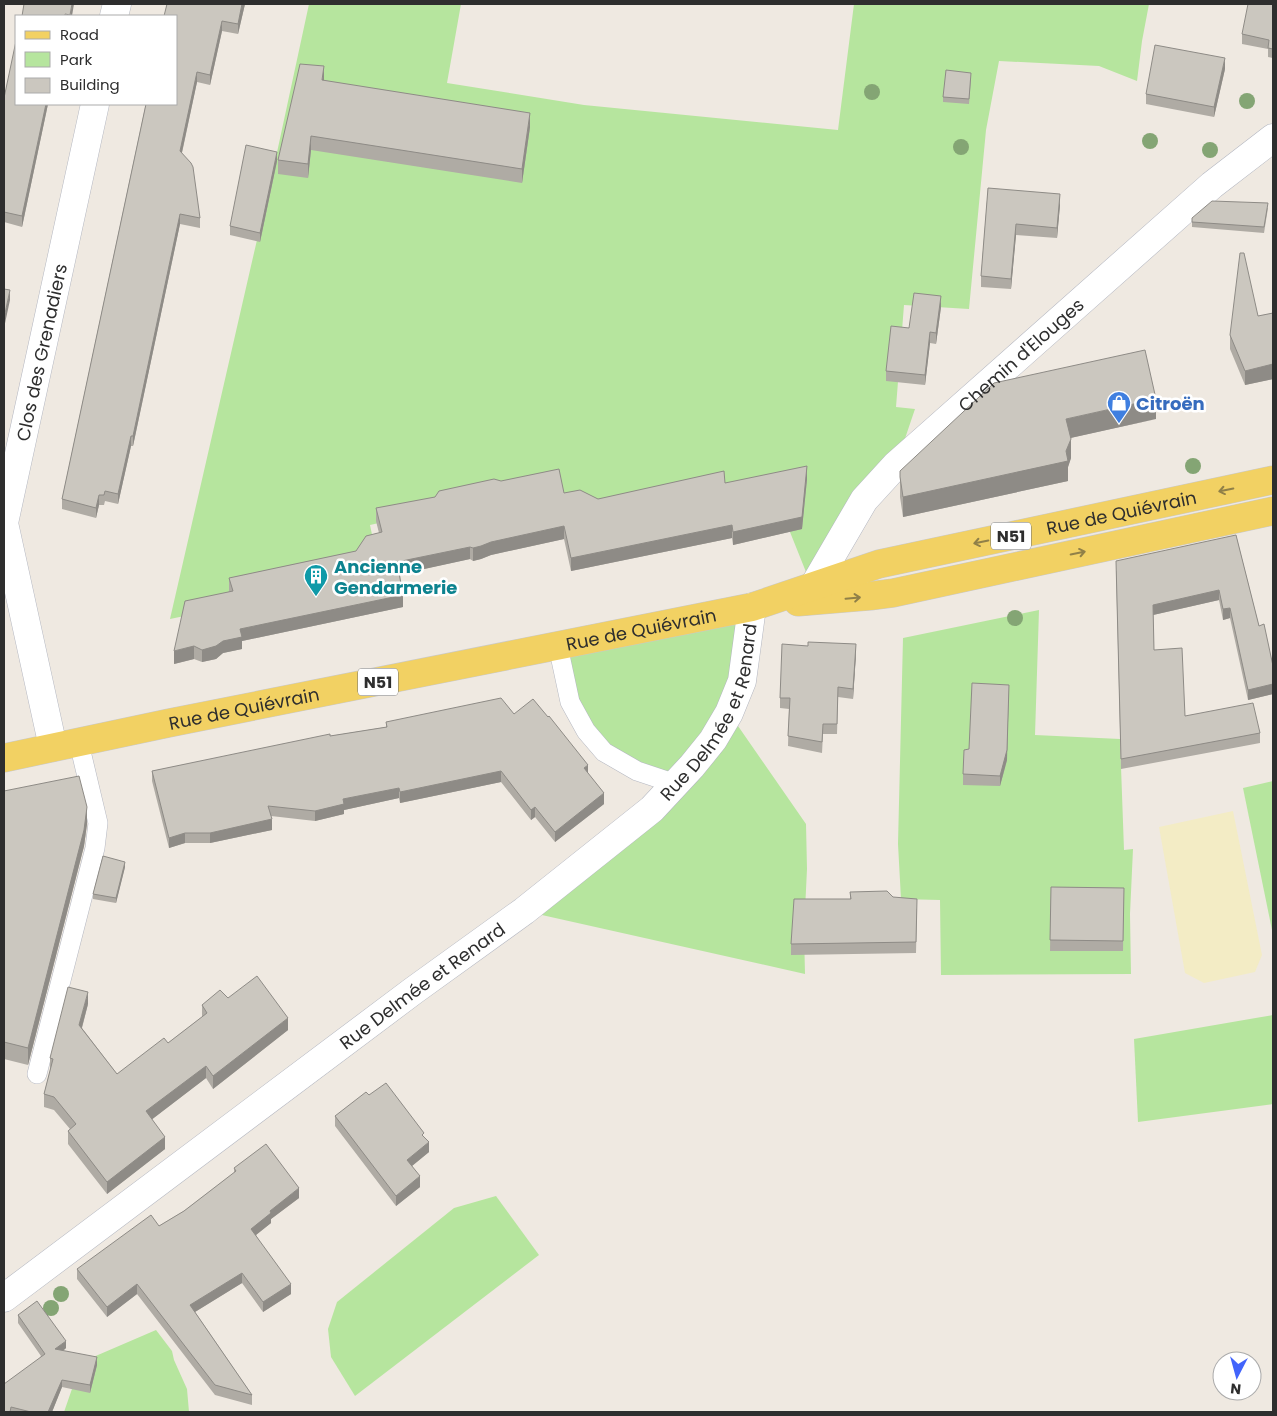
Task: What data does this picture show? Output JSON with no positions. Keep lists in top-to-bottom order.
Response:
{
  "streets": {
    "main road": ["Rue de Quiévrain", "N51"],
    "street": ["Clos des Grenadiers", "Chemin d'Elouges", "Rue Delmée et Renard"]
  },
  "crossings": [
    ["Clos des Grenadiers", "Rue de Quiévrain"],
    ["Chemin d'Elouges", "Rue de Quiévrain"],
    ["Chemin d'Elouges", "N51"],
    ["Rue de Quiévrain", "N51"],
    ["Rue de Quiévrain", "Rue Delmée et Renard"],
    ["N51", "Rue Delmée et Renard"]
  ],
  "places": {
    "shop": ["Citroën"],
    "building": ["Ancienne Gendarmerie"]
  },
  "legend": ["Road", "Park", "Building"],
  "north": "bottom"
}
